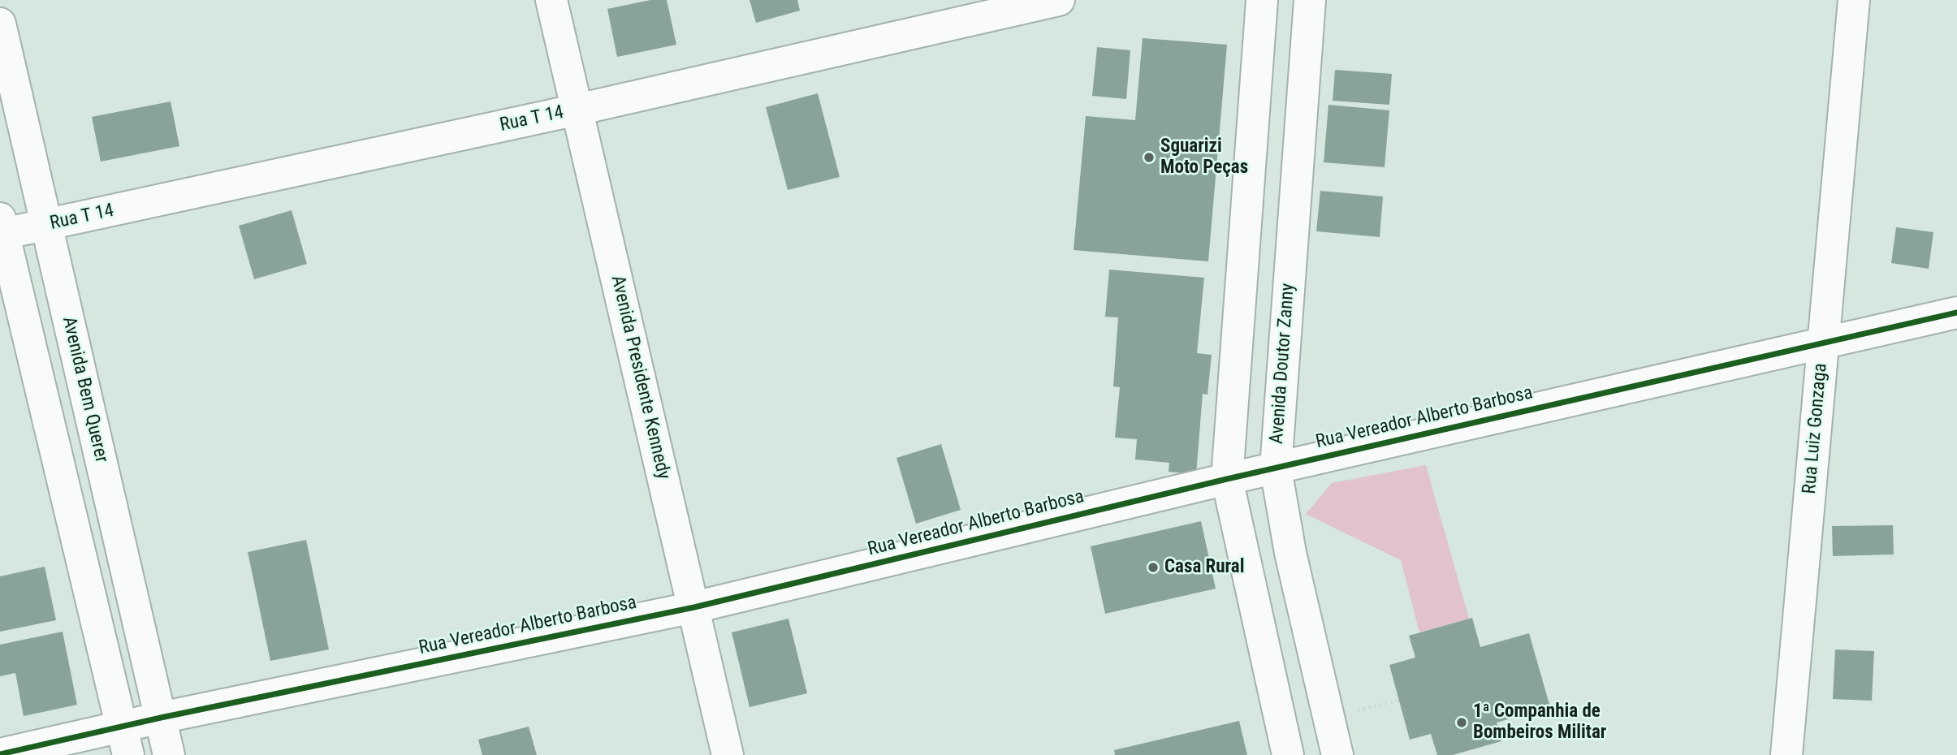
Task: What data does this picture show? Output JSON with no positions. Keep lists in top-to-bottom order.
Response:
{
  "streets": {
    "street": [
      "Rua T 14",
      "Avenida Doutor Zanny",
      "Avenida Presidente Kennedy",
      "Avenida Bem Querer",
      "Rua Vereador Alberto Barbosa",
      "Rua Luiz Gonzaga"
    ]
  },
  "crossings": [
    ["Rua T 14", "Avenida Presidente Kennedy"],
    ["Rua T 14", "Avenida Bem Querer"],
    ["Avenida Doutor Zanny", "Rua Vereador Alberto Barbosa"],
    ["Avenida Presidente Kennedy", "Rua Vereador Alberto Barbosa"],
    ["Avenida Bem Querer", "Rua Vereador Alberto Barbosa"],
    ["Rua Vereador Alberto Barbosa", "Rua Luiz Gonzaga"]
  ],
  "places": ["Sguarizi Moto Peças", "Casa Rural", "1ª Companhia de Bombeiros Militar"]
}
